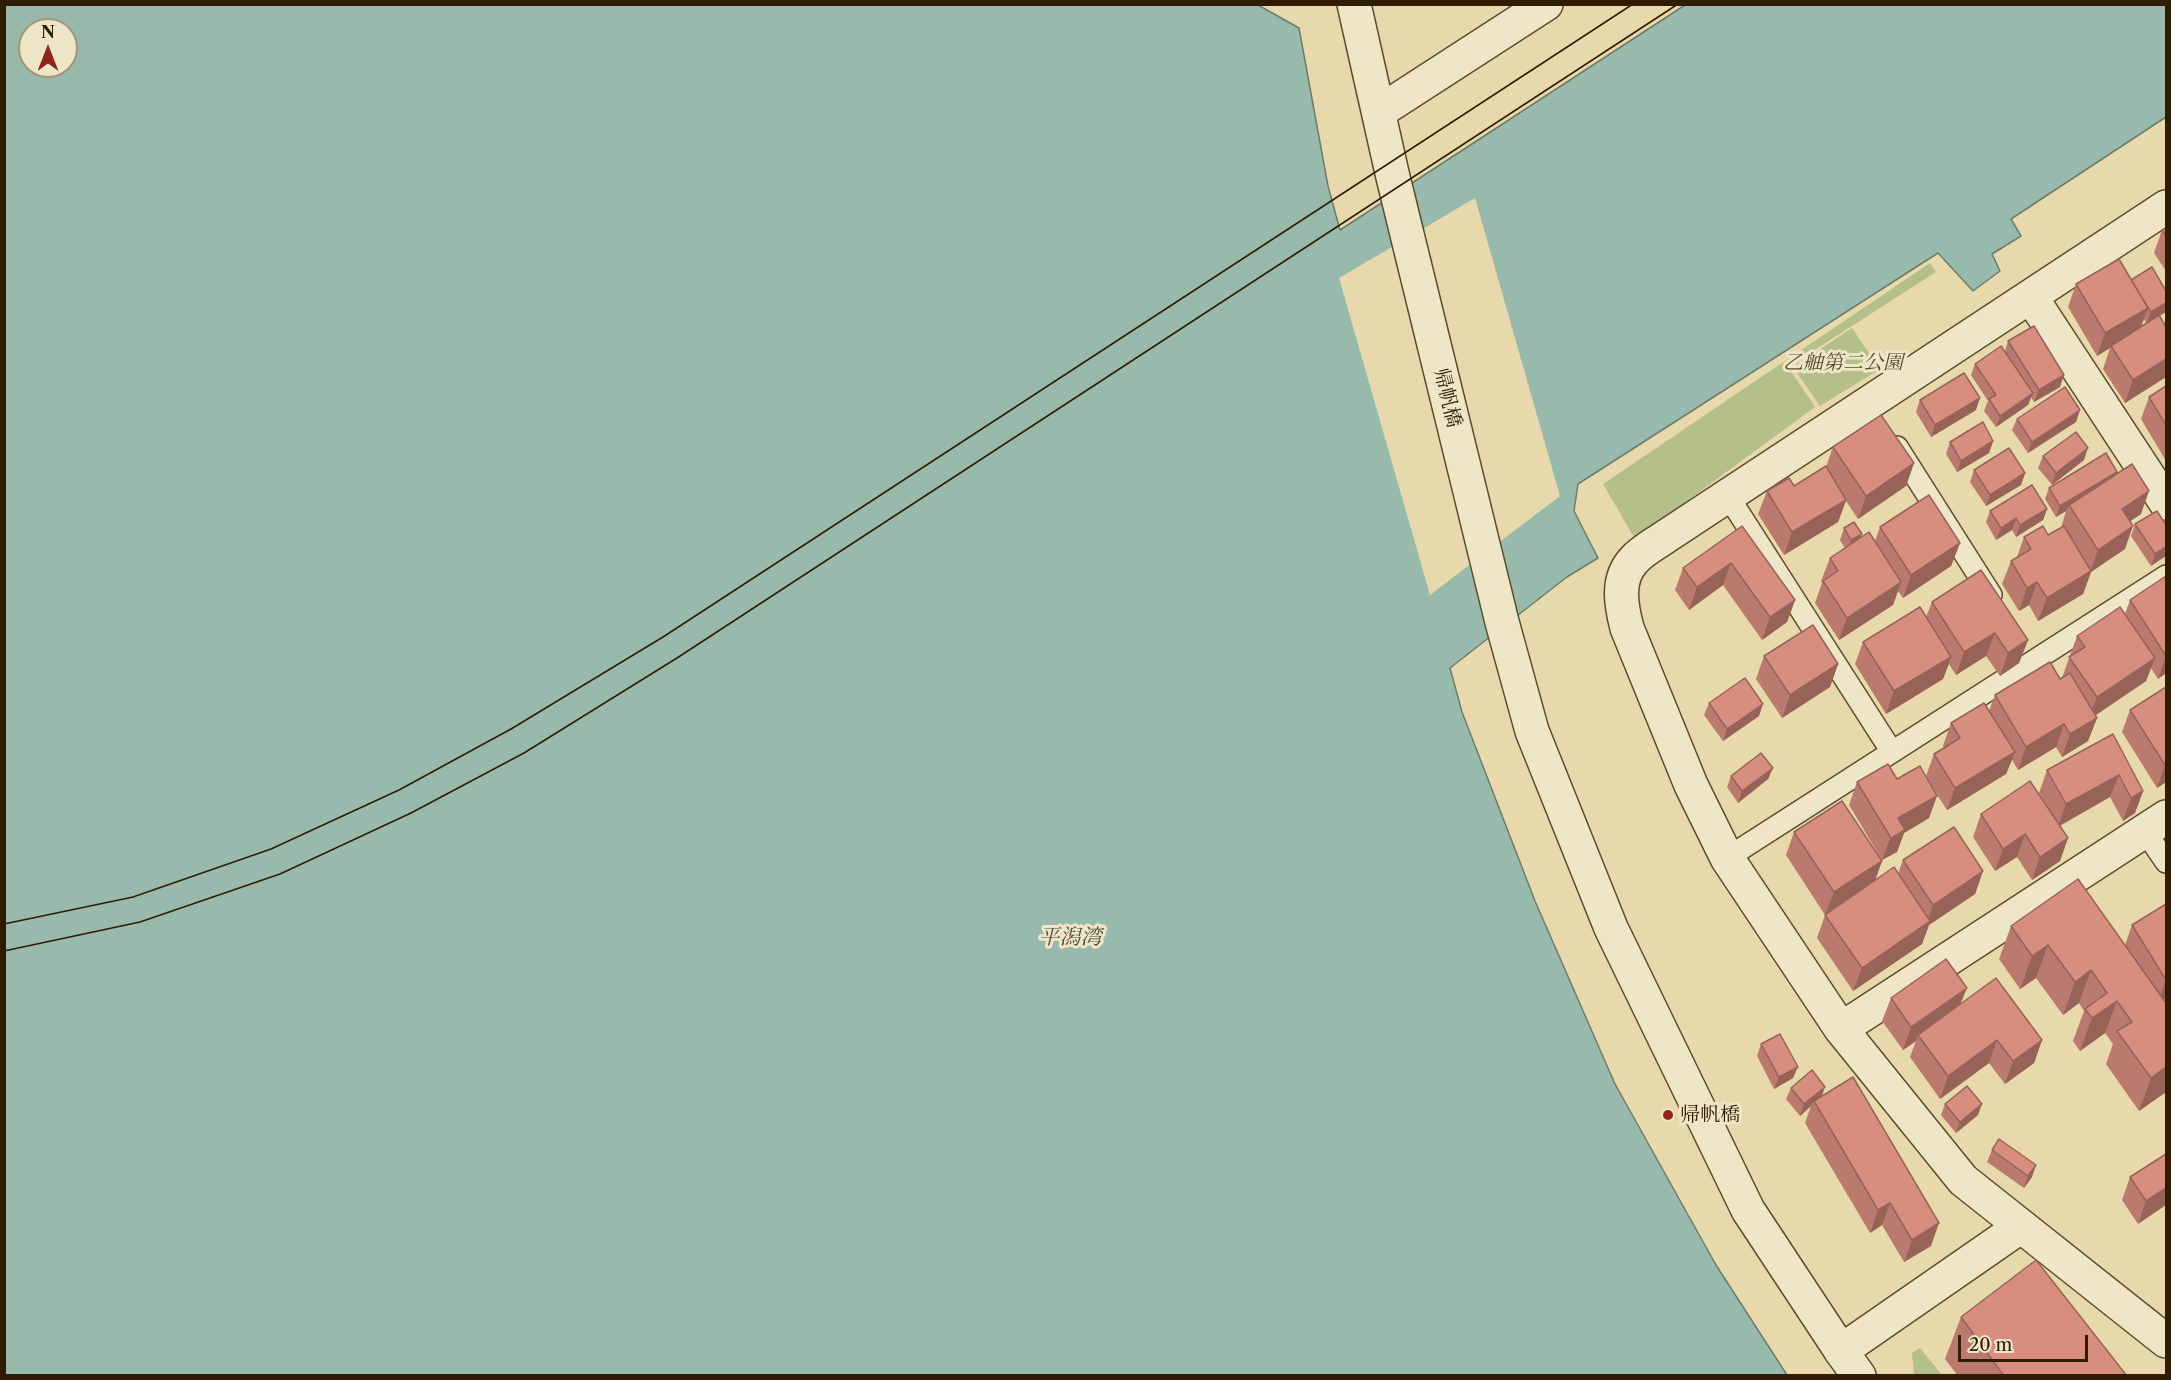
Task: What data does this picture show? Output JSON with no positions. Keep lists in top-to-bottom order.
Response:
{
  "streets": {
    "street": ["帰帆橋"]
  },
  "water": ["平潟湾"],
  "parks": ["乙舳第二公園"],
  "places": ["帰帆橋"],
  "scale_bar": "20 m",
  "north": "top"
}
